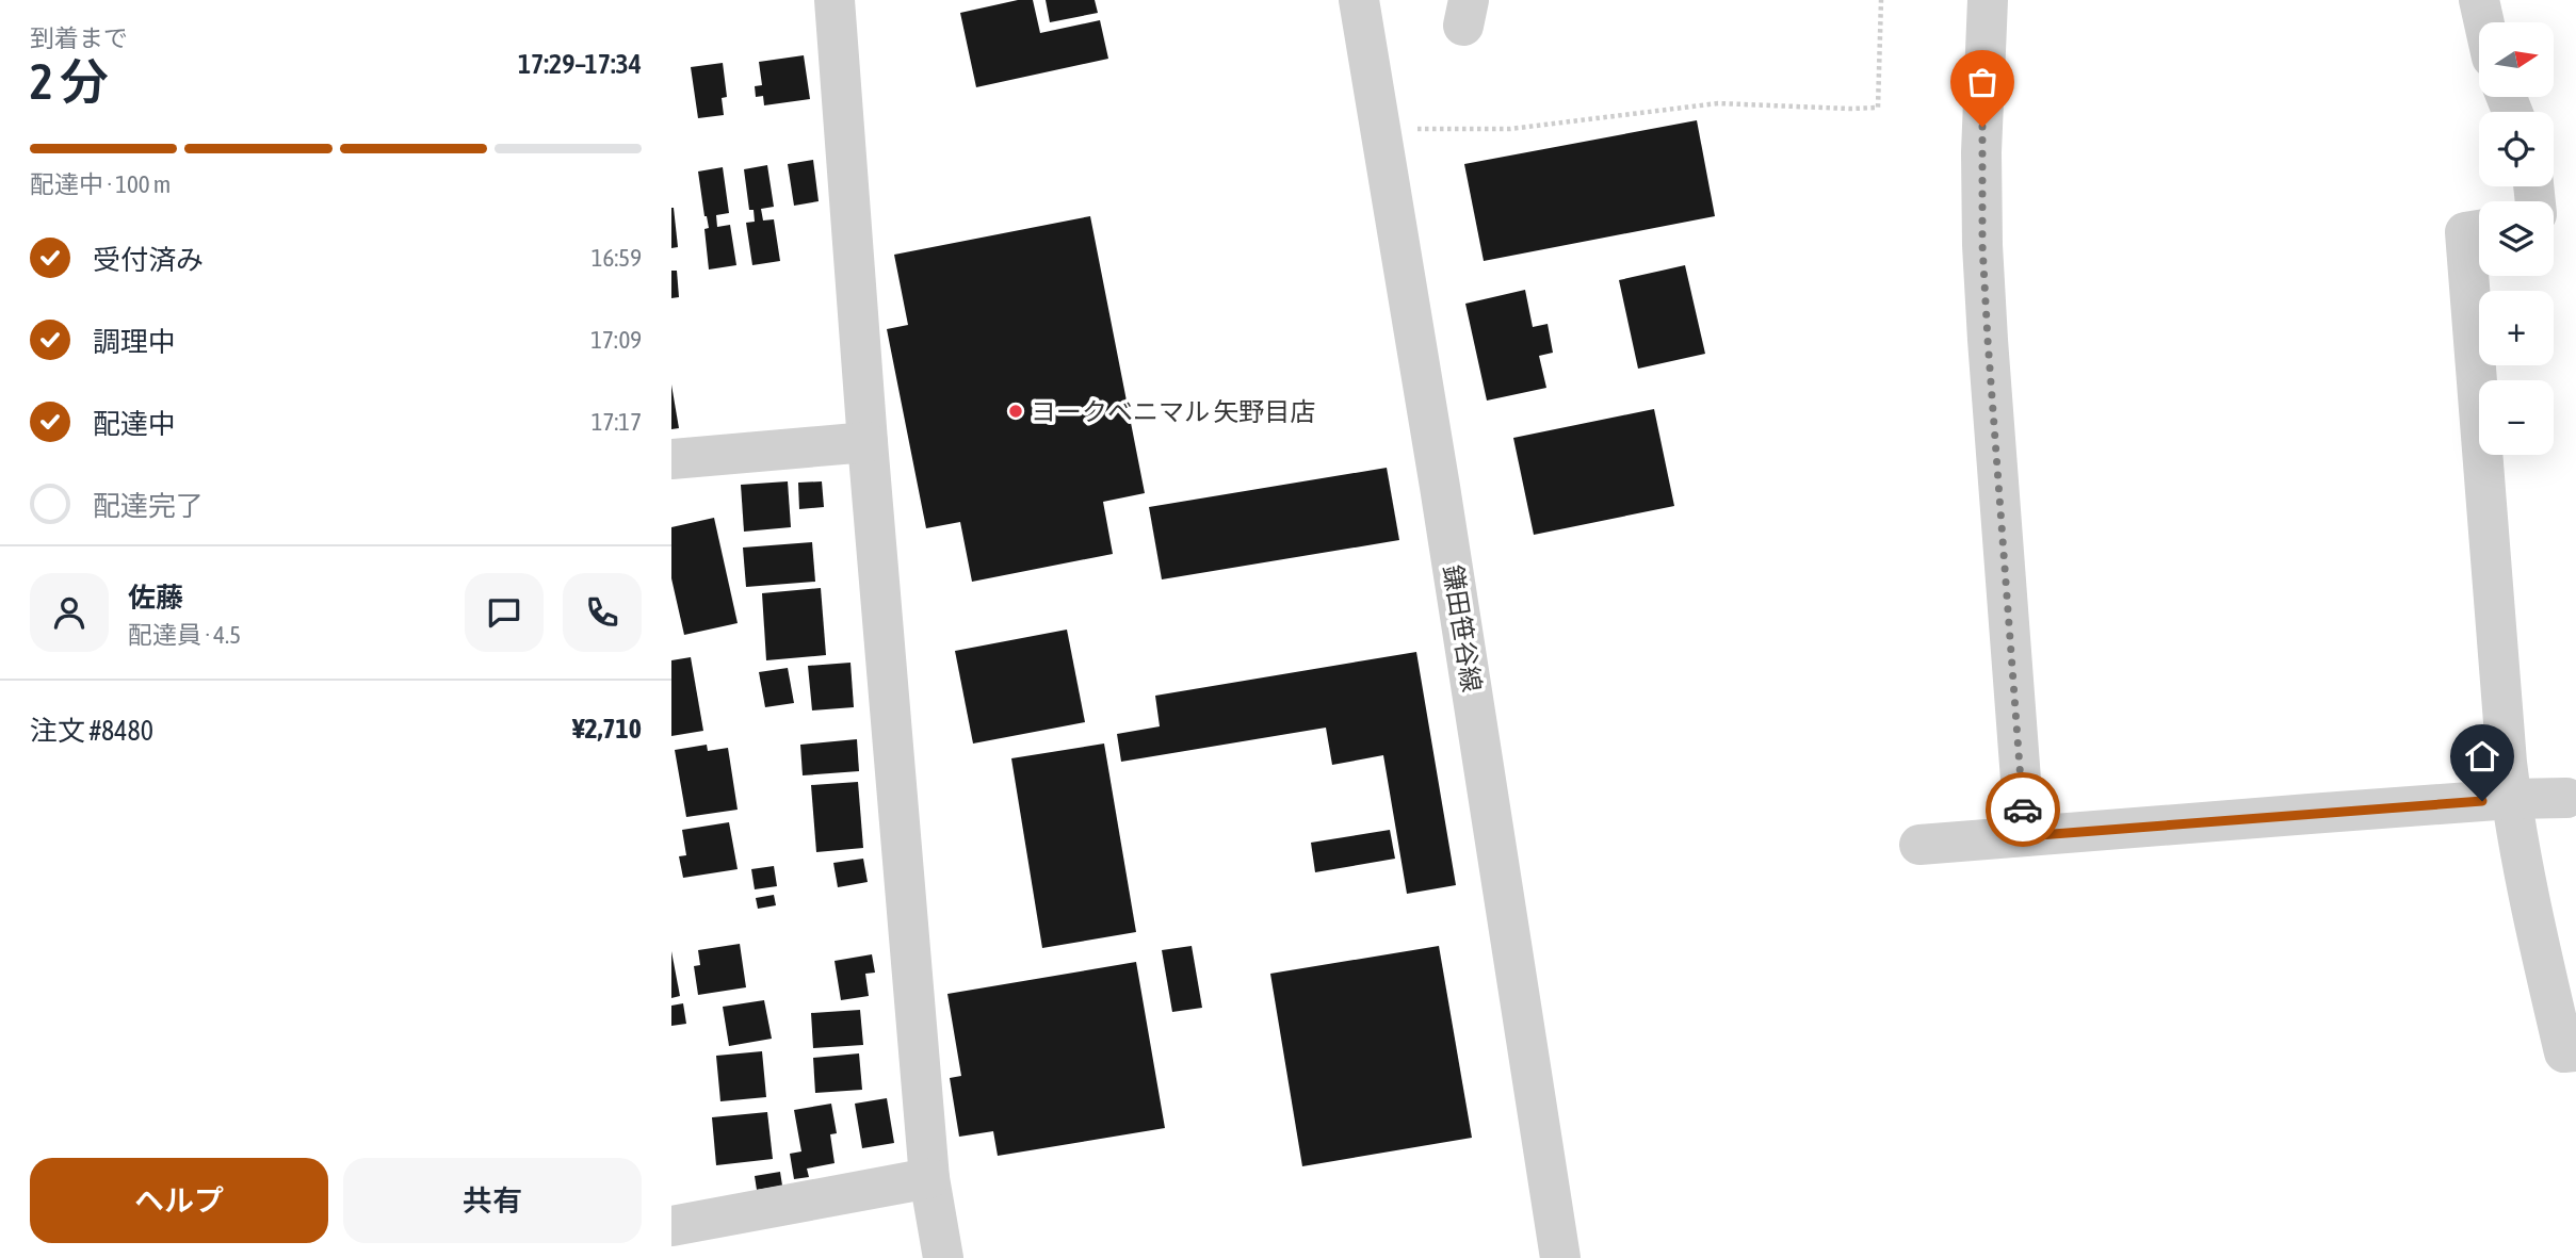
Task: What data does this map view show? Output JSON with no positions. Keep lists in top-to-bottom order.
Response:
{
  "streets": {
    "street": ["鎌田笹谷線"]
  },
  "places": ["ヨークベニマル 矢野目店"],
  "north": "right",
  "page": {
    "heading": ["2 分", "到着まで", "17:29–17:34"],
    "panel": [
      "佐藤",
      "配達員 · 4.5",
      "注文 #8480",
      "¥2,710"
    ],
    "map_buttons": ["+", "−"],
    "bar": "配達中 · 100 m",
    "list": [
      ["受付済み", "16:59"],
      ["調理中", "17:09"],
      ["配達中", "17:17"],
      "配達完了"
    ],
    "buttons": ["ヘルプ", "共有"]
  }
}
